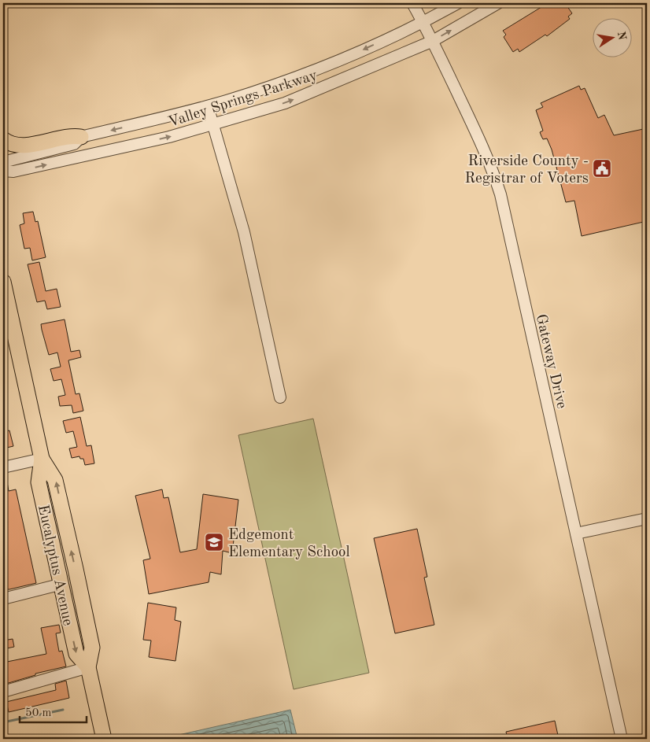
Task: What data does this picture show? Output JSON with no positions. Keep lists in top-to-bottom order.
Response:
{
  "streets": {
    "main road": ["Eucalyptus Avenue"],
    "street": ["Valley Springs Parkway", "Gateway Drive"]
  },
  "crossings": [
    ["Valley Springs Parkway", "Gateway Drive"]
  ],
  "places": {
    "public building": ["Riverside County - Registrar of Voters"],
    "school or university": ["Edgemont Elementary School"]
  },
  "scale_bar": "50 m",
  "north": "right"
}
